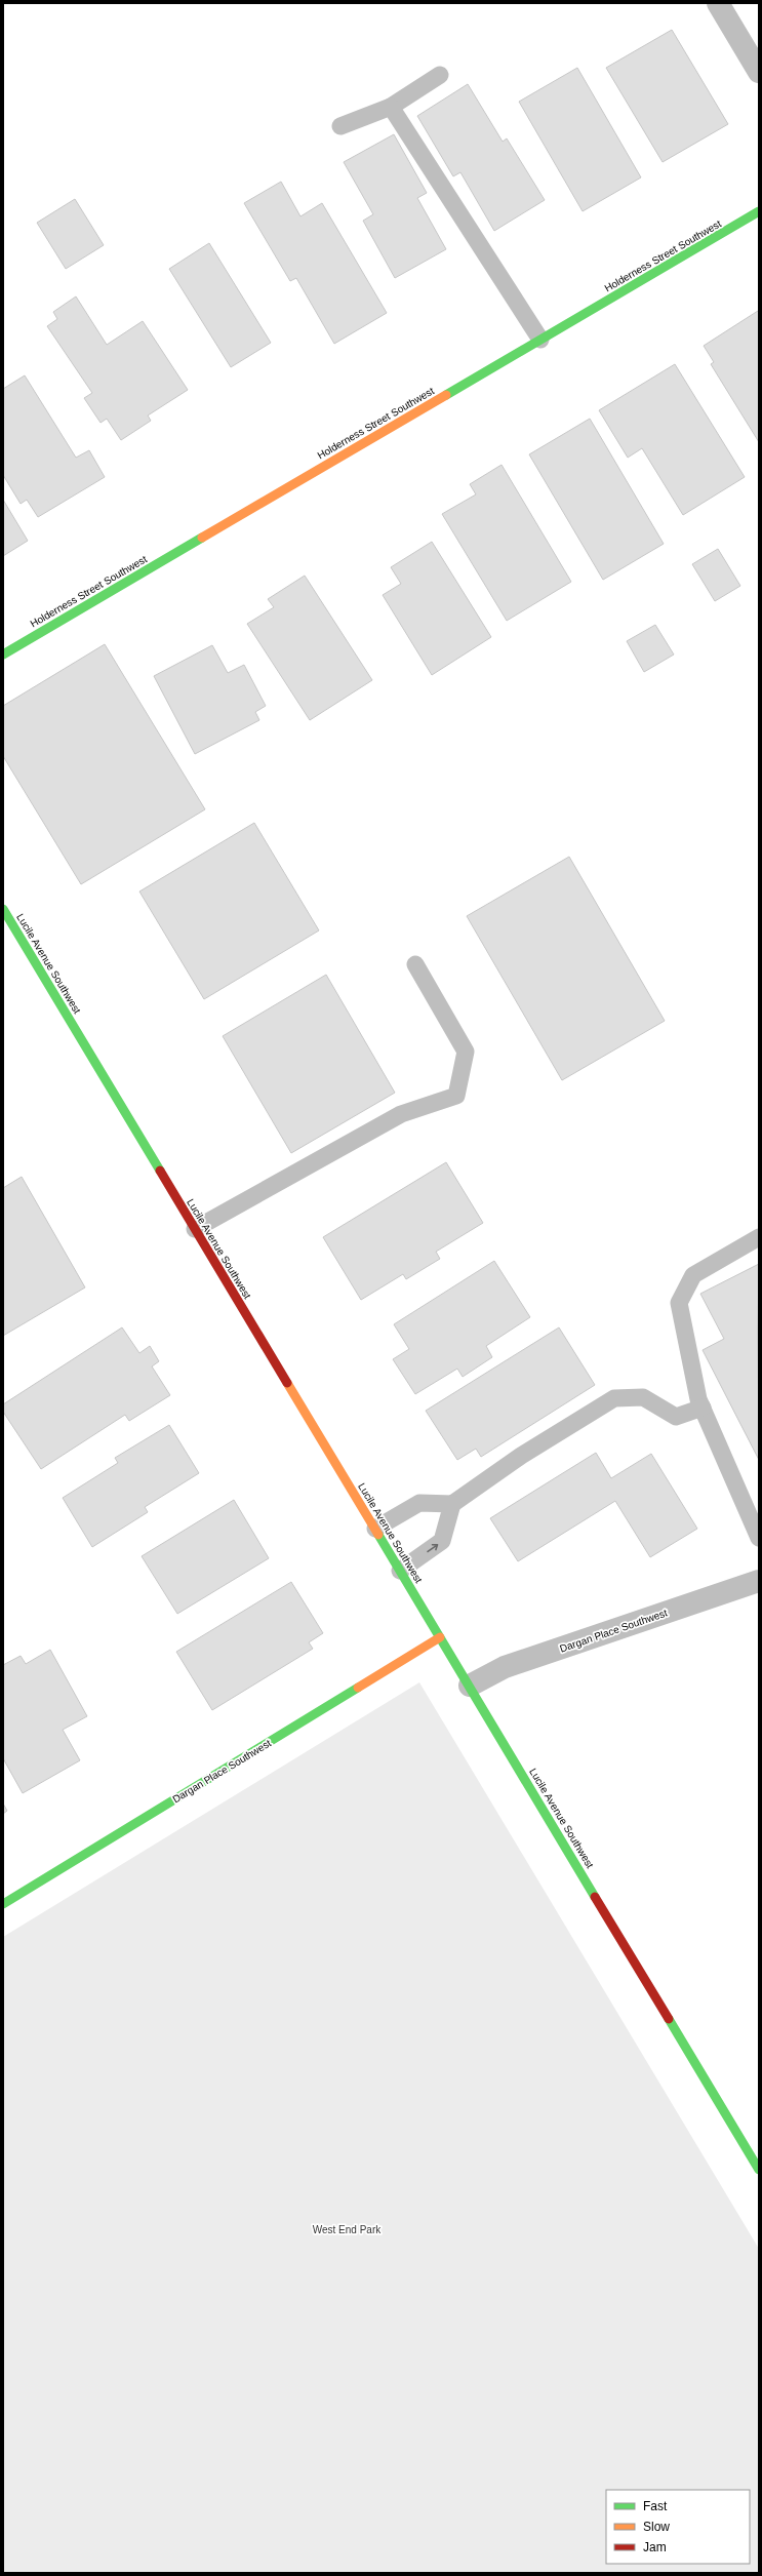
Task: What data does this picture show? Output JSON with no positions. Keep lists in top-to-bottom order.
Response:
{
  "streets": {
    "street": ["Holderness Street Southwest", "Lucile Avenue Southwest", "Dargan Place Southwest"]
  },
  "crossings": [
    ["Lucile Avenue Southwest", "Dargan Place Southwest"]
  ],
  "parks": ["West End Park"],
  "legend": ["Fast", "Slow", "Jam"]
}
